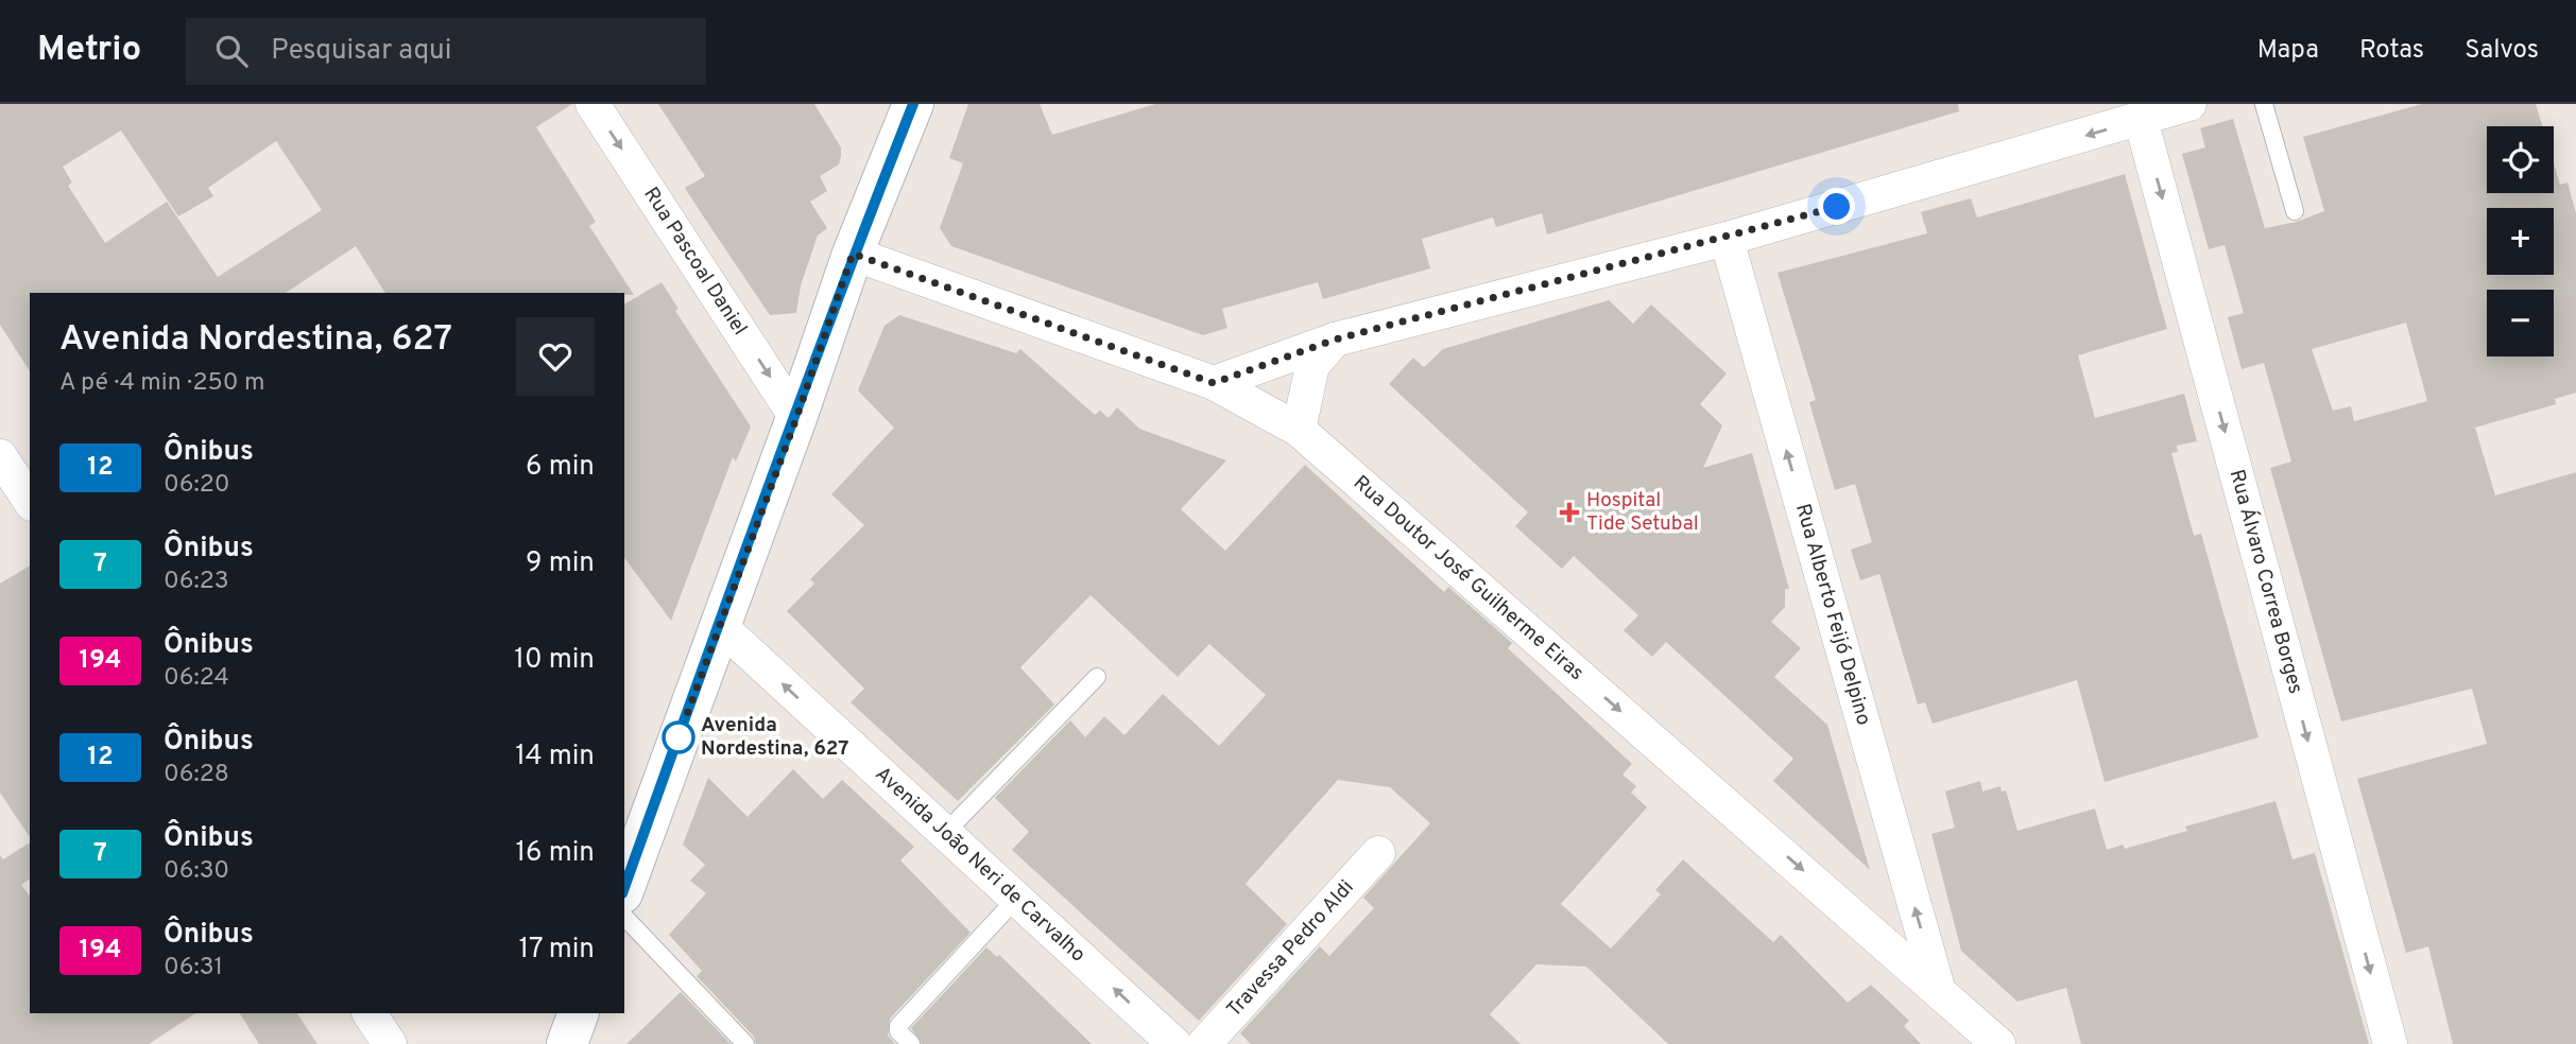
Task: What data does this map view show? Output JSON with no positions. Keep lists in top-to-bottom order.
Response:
{
  "streets": {
    "street": [
      "Rua Pascoal Daniel",
      "Rua Doutor José Guilherme Eiras",
      "Rua Álvaro Correa Borges",
      "Rua Alberto Feijó Delpino",
      "Avenida João Neri de Carvalho",
      "Travessa Pedro Aldi"
    ]
  },
  "crossings": [
    ["Rua Doutor José Guilherme Eiras", "Rua Alberto Feijó Delpino"]
  ],
  "one_way": [
    "Rua Pascoal Daniel",
    "Rua Doutor José Guilherme Eiras",
    "Rua Álvaro Correa Borges",
    "Rua Alberto Feijó Delpino",
    "Avenida João Neri de Carvalho"
  ],
  "places": {
    "health": ["Hospital Tide Setubal"],
    "other": ["Avenida Nordestina, 627"]
  },
  "lines": ["bus line 12"],
  "page": {
    "header": "Metrio",
    "search": "Pesquisar aqui",
    "nav": ["Mapa", "Rotas", "Salvos"],
    "map_buttons": ["+", "−"],
    "heading": ["Avenida Nordestina, 627", "A pé · 4 min · 250 m"],
    "list": [
      {
        "mark": "12",
        "name": "Ônibus",
        "note": "06:20",
        "value": "6 min"
      },
      {
        "mark": "7",
        "name": "Ônibus",
        "note": "06:23",
        "value": "9 min"
      },
      {
        "mark": "194",
        "name": "Ônibus",
        "note": "06:24",
        "value": "10 min"
      },
      {
        "mark": "12",
        "name": "Ônibus",
        "note": "06:28",
        "value": "14 min"
      },
      {
        "mark": "7",
        "name": "Ônibus",
        "note": "06:30",
        "value": "16 min"
      },
      {
        "mark": "194",
        "name": "Ônibus",
        "note": "06:31",
        "value": "17 min"
      }
    ]
  }
}
